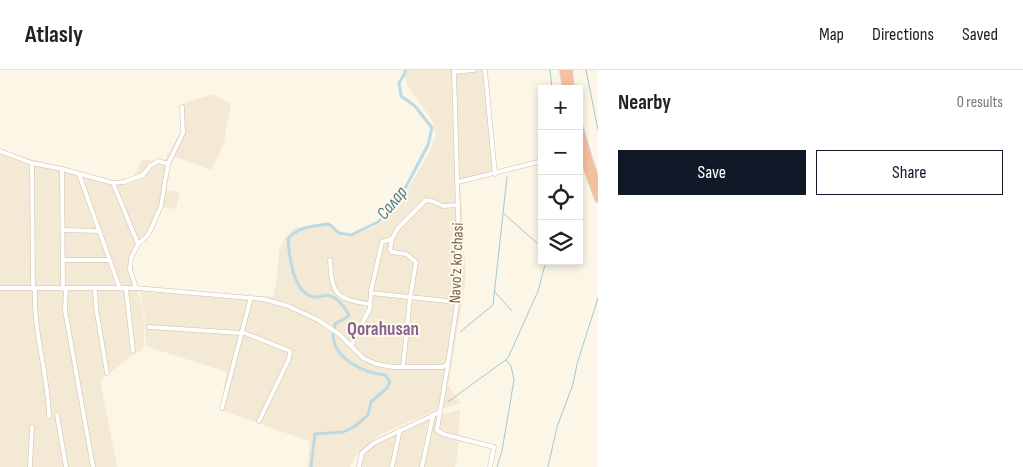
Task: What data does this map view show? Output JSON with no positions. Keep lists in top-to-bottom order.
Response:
{
  "streets": {
    "street": ["Navo'z ko'chasi"]
  },
  "districts": ["Qorahusan"],
  "water": ["Салар"],
  "page": {
    "header": "Atlasly",
    "nav": ["Map", "Directions", "Saved"],
    "heading": ["Nearby", "0 results"],
    "map_buttons": ["+", "−"],
    "buttons": ["Save", "Share"]
  }
}
